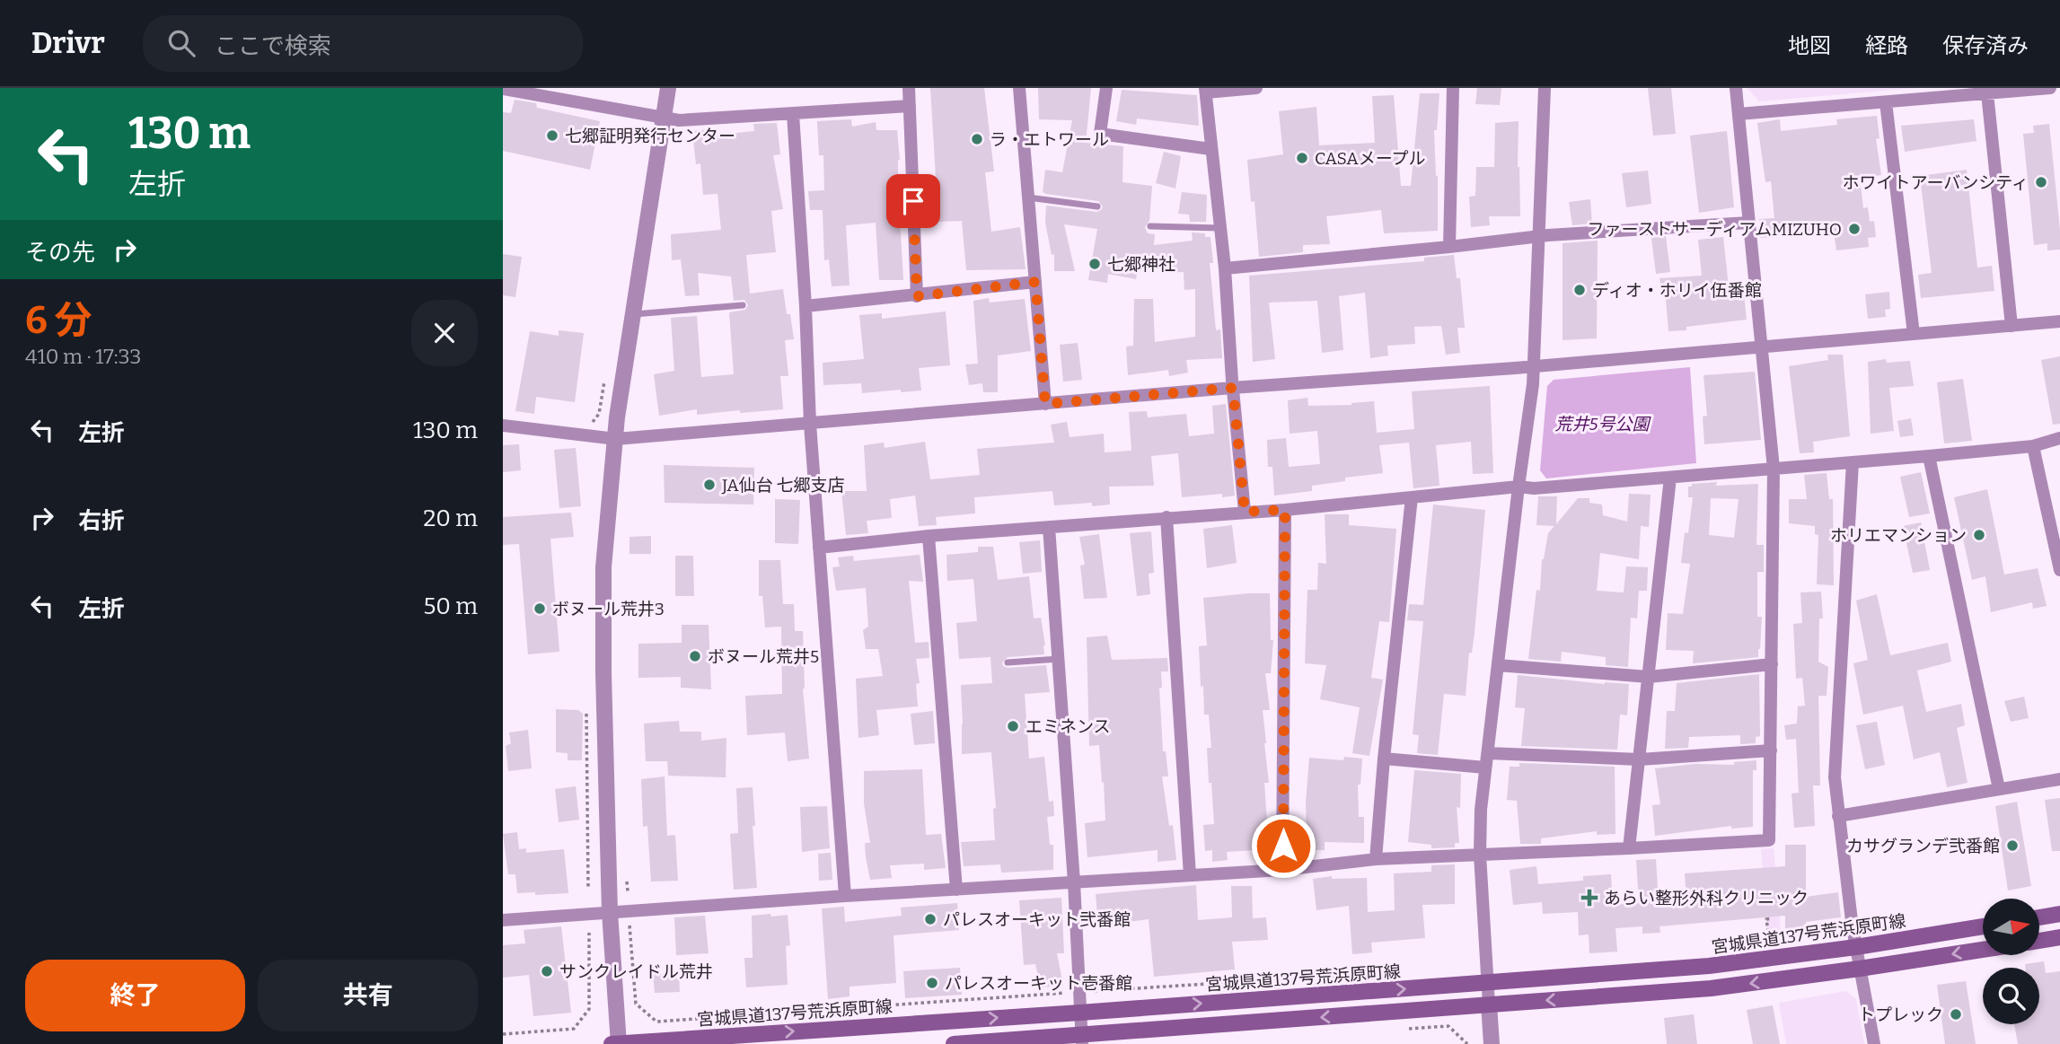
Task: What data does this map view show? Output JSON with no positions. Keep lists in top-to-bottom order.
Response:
{
  "streets": {
    "main road": ["宮城県道137号荒浜原町線"]
  },
  "parks": ["荒井5号公園"],
  "places": {
    "other": [
      "七郷証明発行センター",
      "ラ・エトワール",
      "CASAメープル",
      "ホワイトアーバンシティ",
      "ファーストサーディアムMIZUHO",
      "七郷神社",
      "ディオ・ホリイ伍番館",
      "JA仙台 七郷支店",
      "ホリエマンション",
      "ボヌール荒井3",
      "ボヌール荒井5",
      "エミネンス",
      "カサグランデ弐番館",
      "パレスオーキット弐番館",
      "サンクレイドル荒井",
      "パレスオーキット壱番館",
      "トプレック"
    ],
    "health": ["あらい整形外科クリニック"]
  },
  "north": "right",
  "page": {
    "header": "Drivr",
    "search": "ここで検索",
    "nav": ["地図", "経路", "保存済み"],
    "turn": ["130 m", "左折"],
    "then": "その先",
    "heading": ["6 分", "410 m · 17:33"],
    "list": [
      {
        "name": "左折",
        "value": "130 m"
      },
      {
        "name": "右折",
        "value": "20 m"
      },
      {
        "name": "左折",
        "value": "50 m"
      }
    ],
    "buttons": ["終了", "共有"]
  }
}
